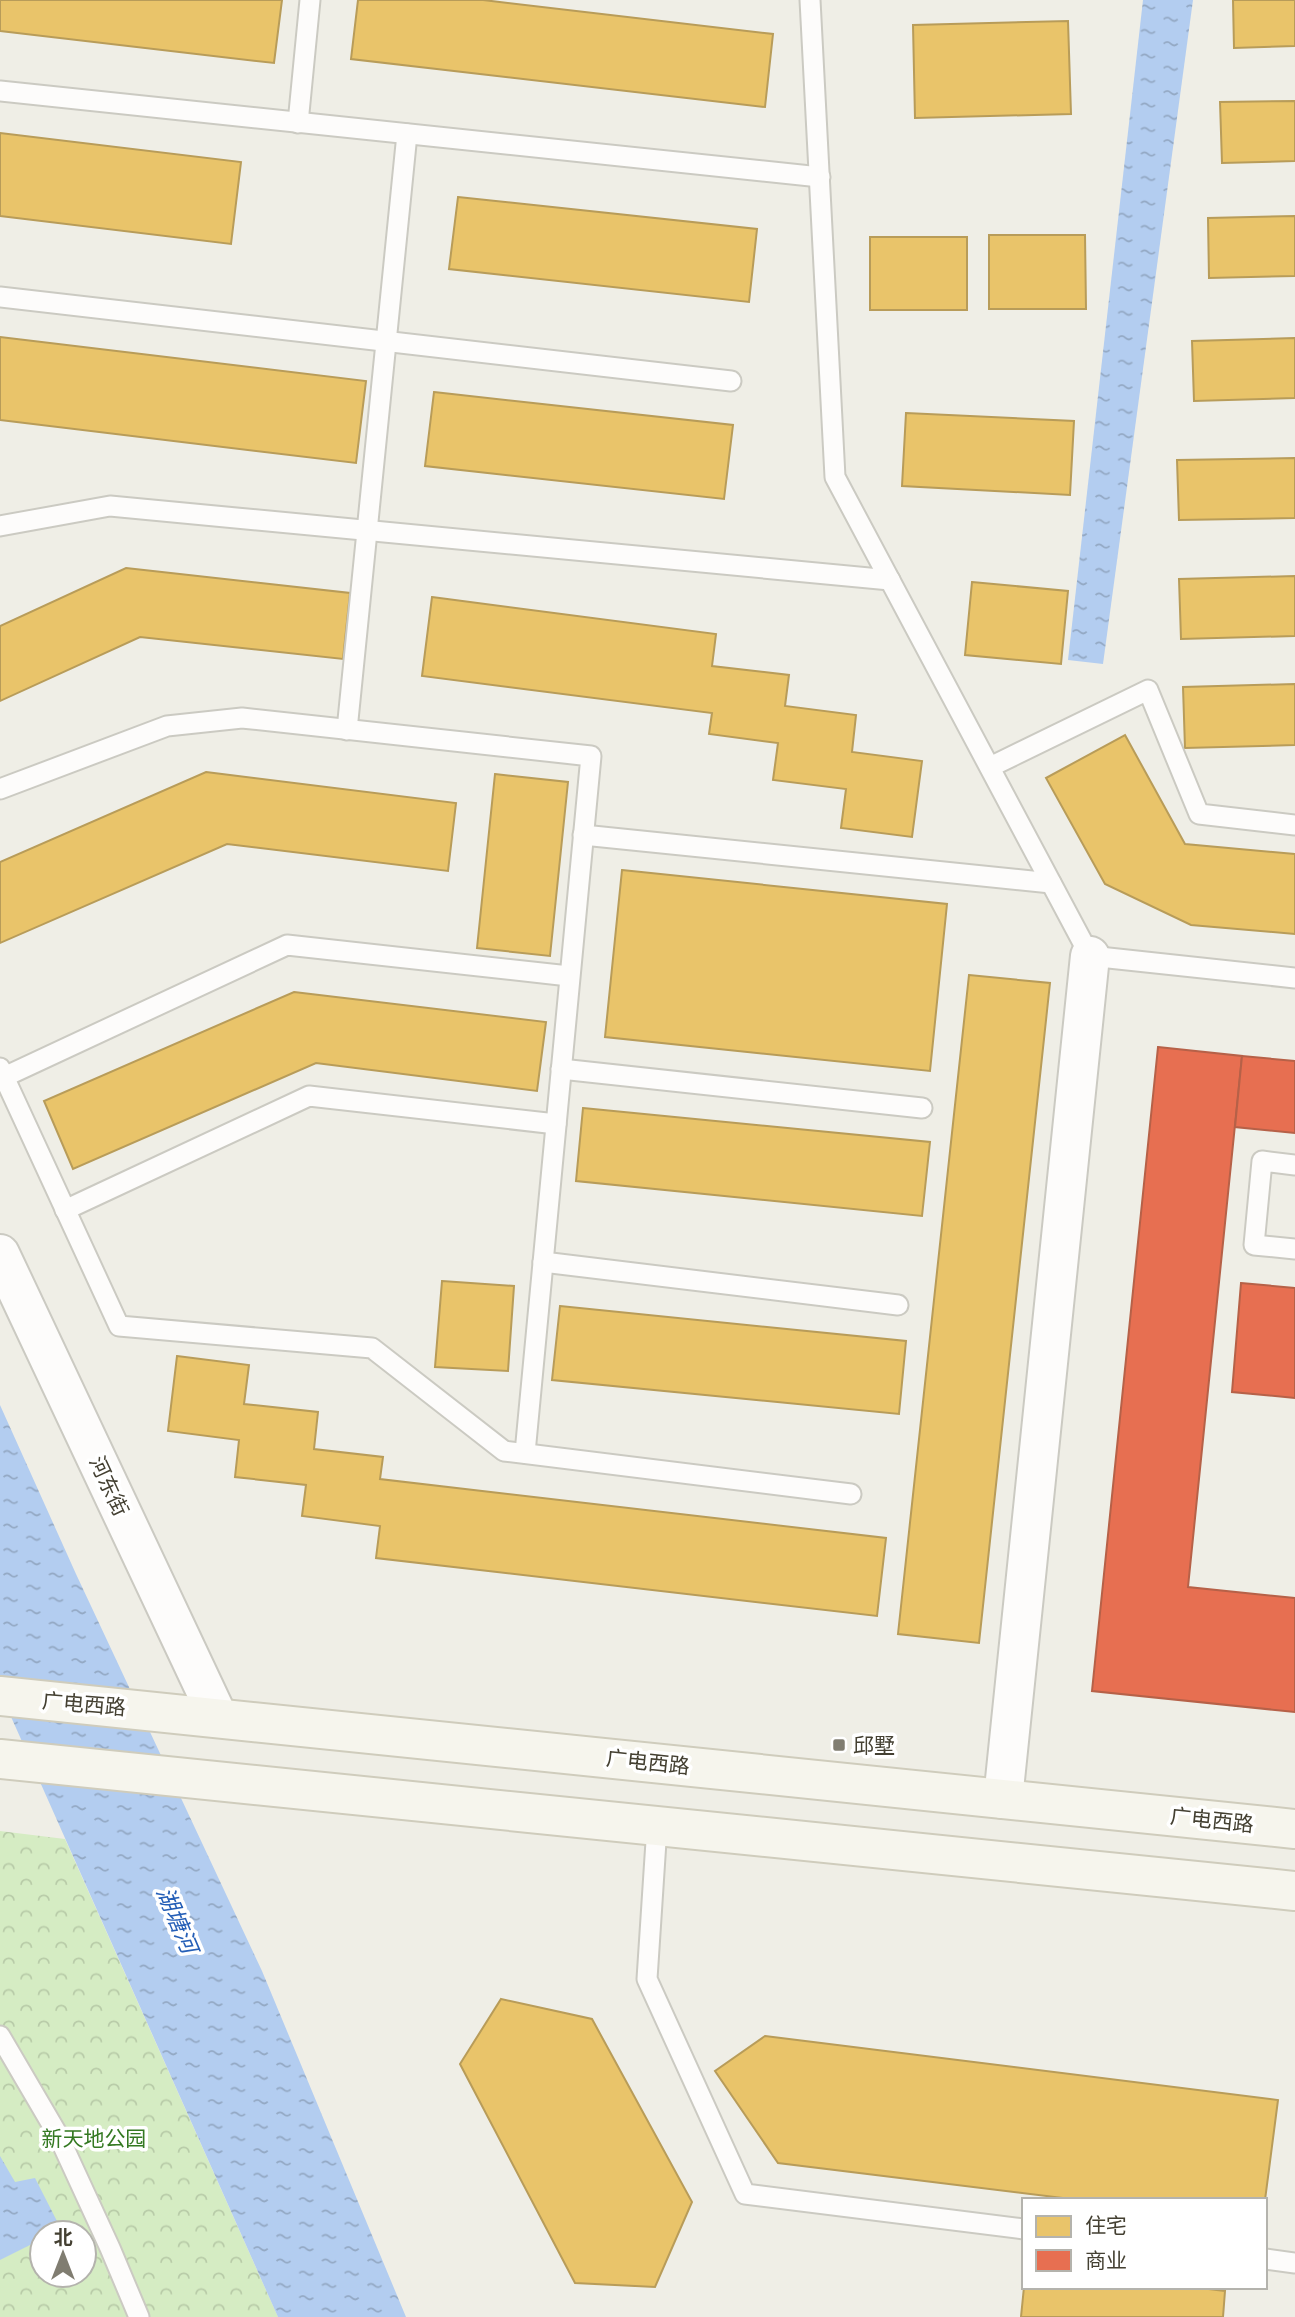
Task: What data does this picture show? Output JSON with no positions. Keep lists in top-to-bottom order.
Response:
{
  "streets": {
    "main road": ["广电西路"],
    "street": ["河东街"]
  },
  "crossings": [
    ["河东街", "广电西路"]
  ],
  "water": ["湖塘河"],
  "parks": ["新天地公园"],
  "places": {
    "transit": ["邱墅"]
  },
  "legend": ["住宅", "商业"],
  "north": "top"
}
